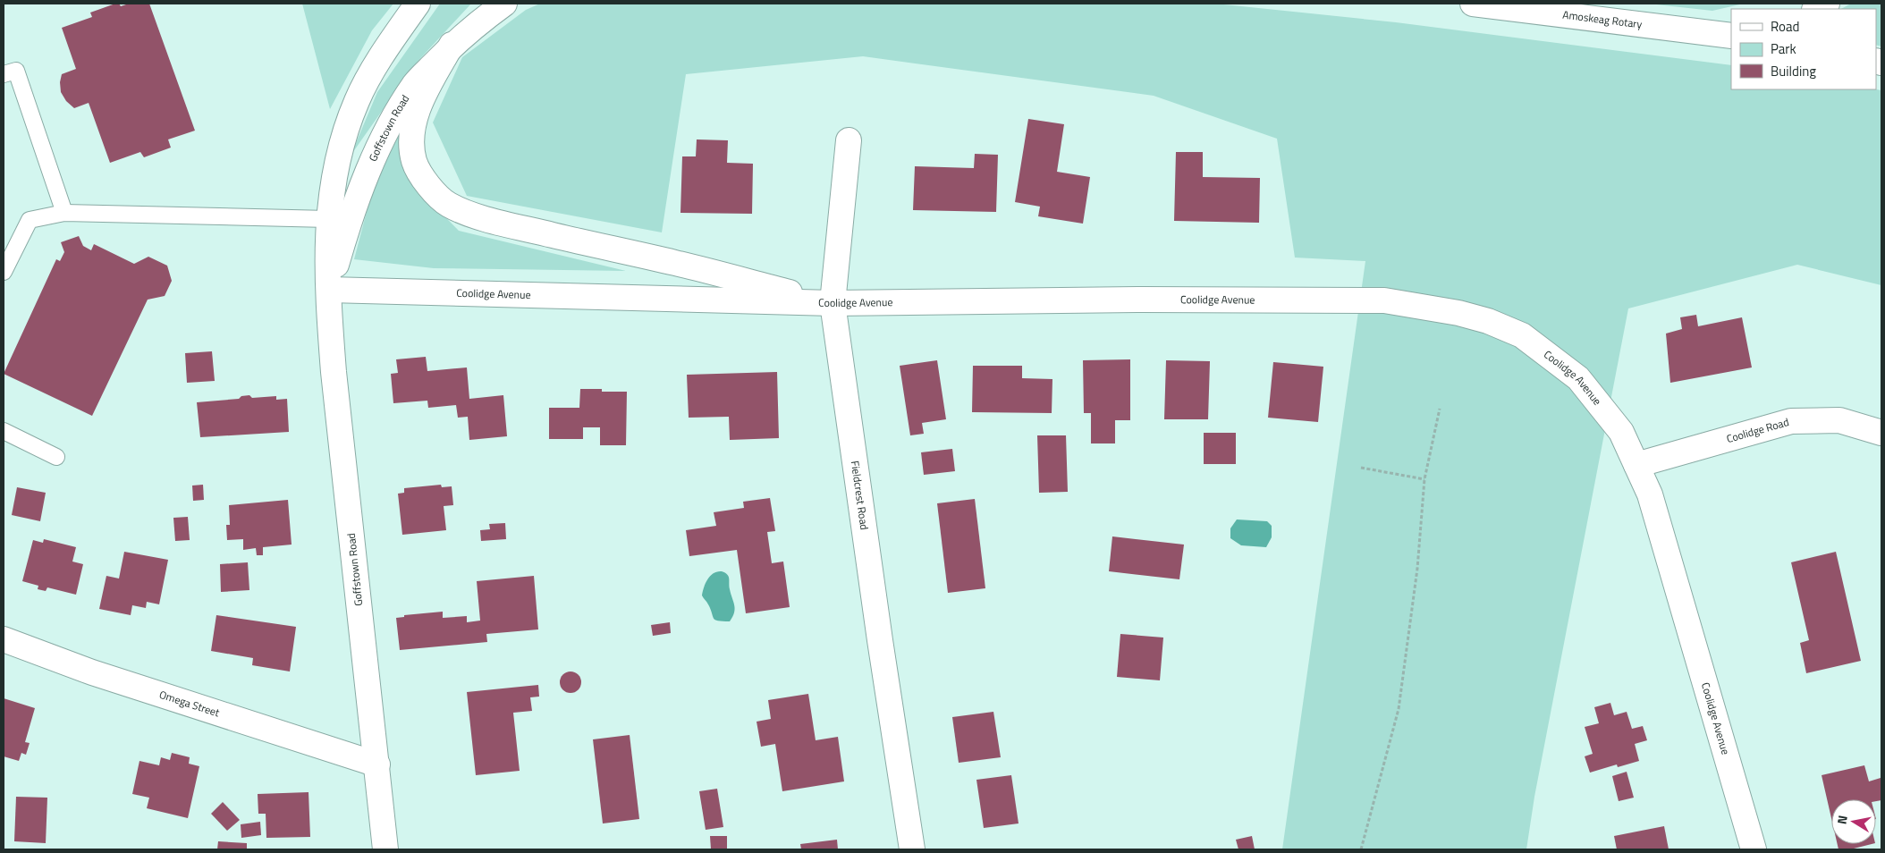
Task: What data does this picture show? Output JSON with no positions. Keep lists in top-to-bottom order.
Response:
{
  "streets": {
    "street": [
      "Amoskeag Rotary",
      "Goffstown Road",
      "Coolidge Avenue",
      "Coolidge Road",
      "Fieldcrest Road",
      "Omega Street"
    ]
  },
  "crossings": [
    ["Goffstown Road", "Coolidge Avenue"],
    ["Goffstown Road", "Omega Street"],
    ["Coolidge Avenue", "Coolidge Road"],
    ["Coolidge Avenue", "Fieldcrest Road"]
  ],
  "legend": ["Road", "Park", "Building"],
  "north": "left"
}
